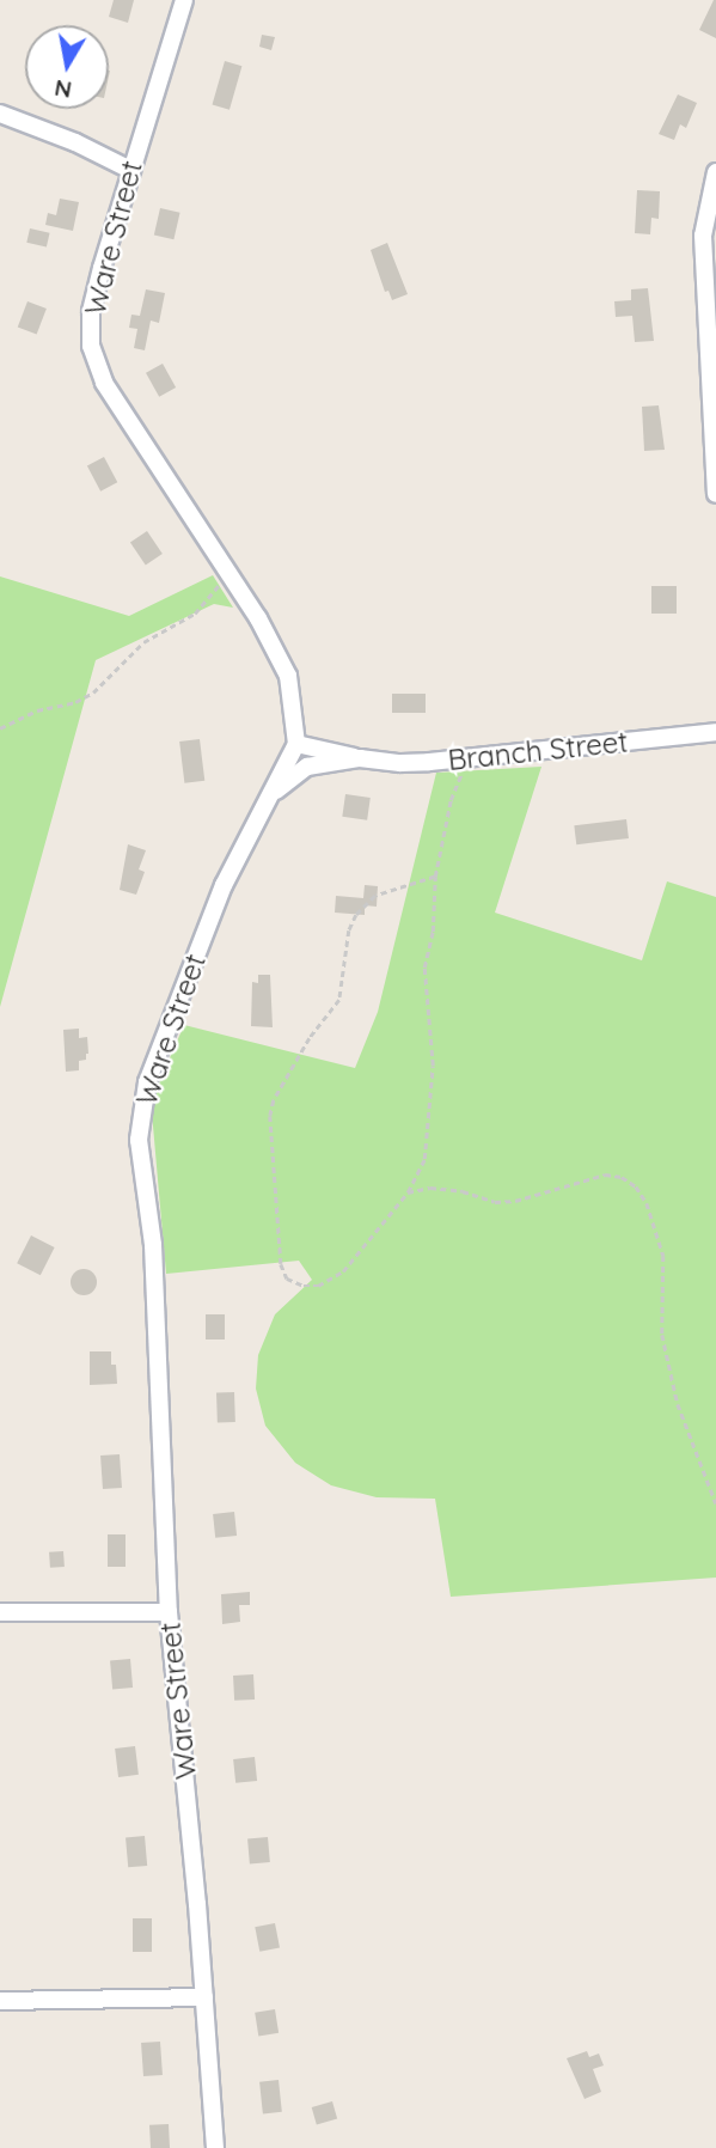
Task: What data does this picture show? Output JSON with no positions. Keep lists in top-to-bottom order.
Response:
{
  "streets": {
    "street": ["Ware Street", "Branch Street"]
  },
  "crossings": [
    ["Ware Street", "Branch Street"]
  ],
  "north": "bottom"
}
